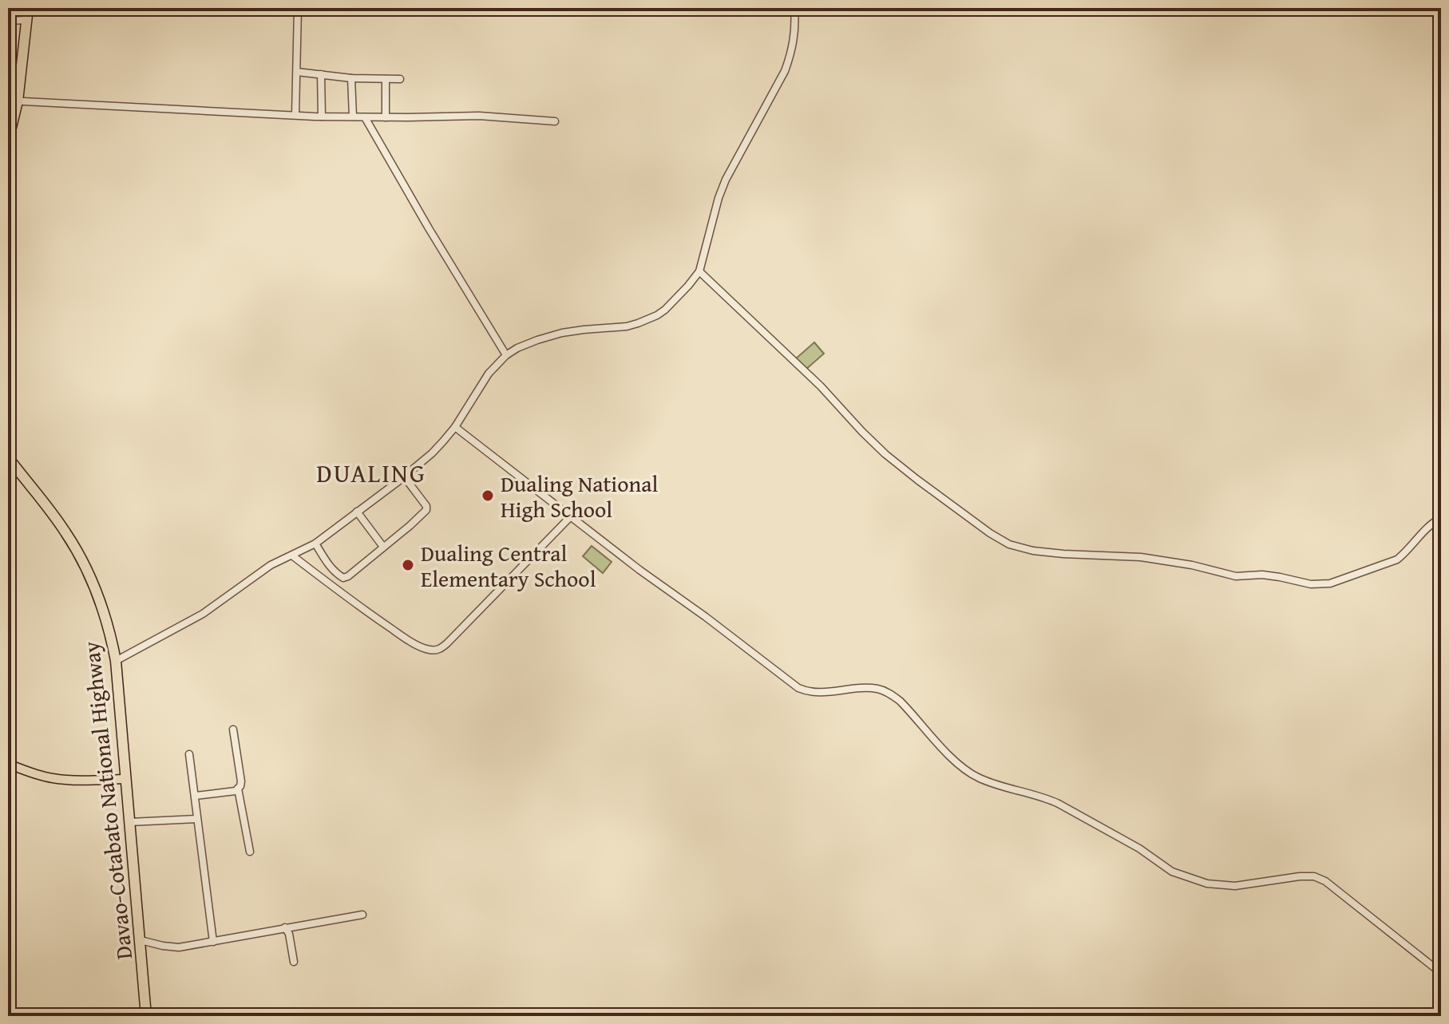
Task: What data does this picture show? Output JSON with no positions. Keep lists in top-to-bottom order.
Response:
{
  "streets": {
    "highway": ["Davao-Cotabato National Highway"]
  },
  "districts": ["DUALING"],
  "places": ["Dualing National High School", "Dualing Central Elementary School"]
}
